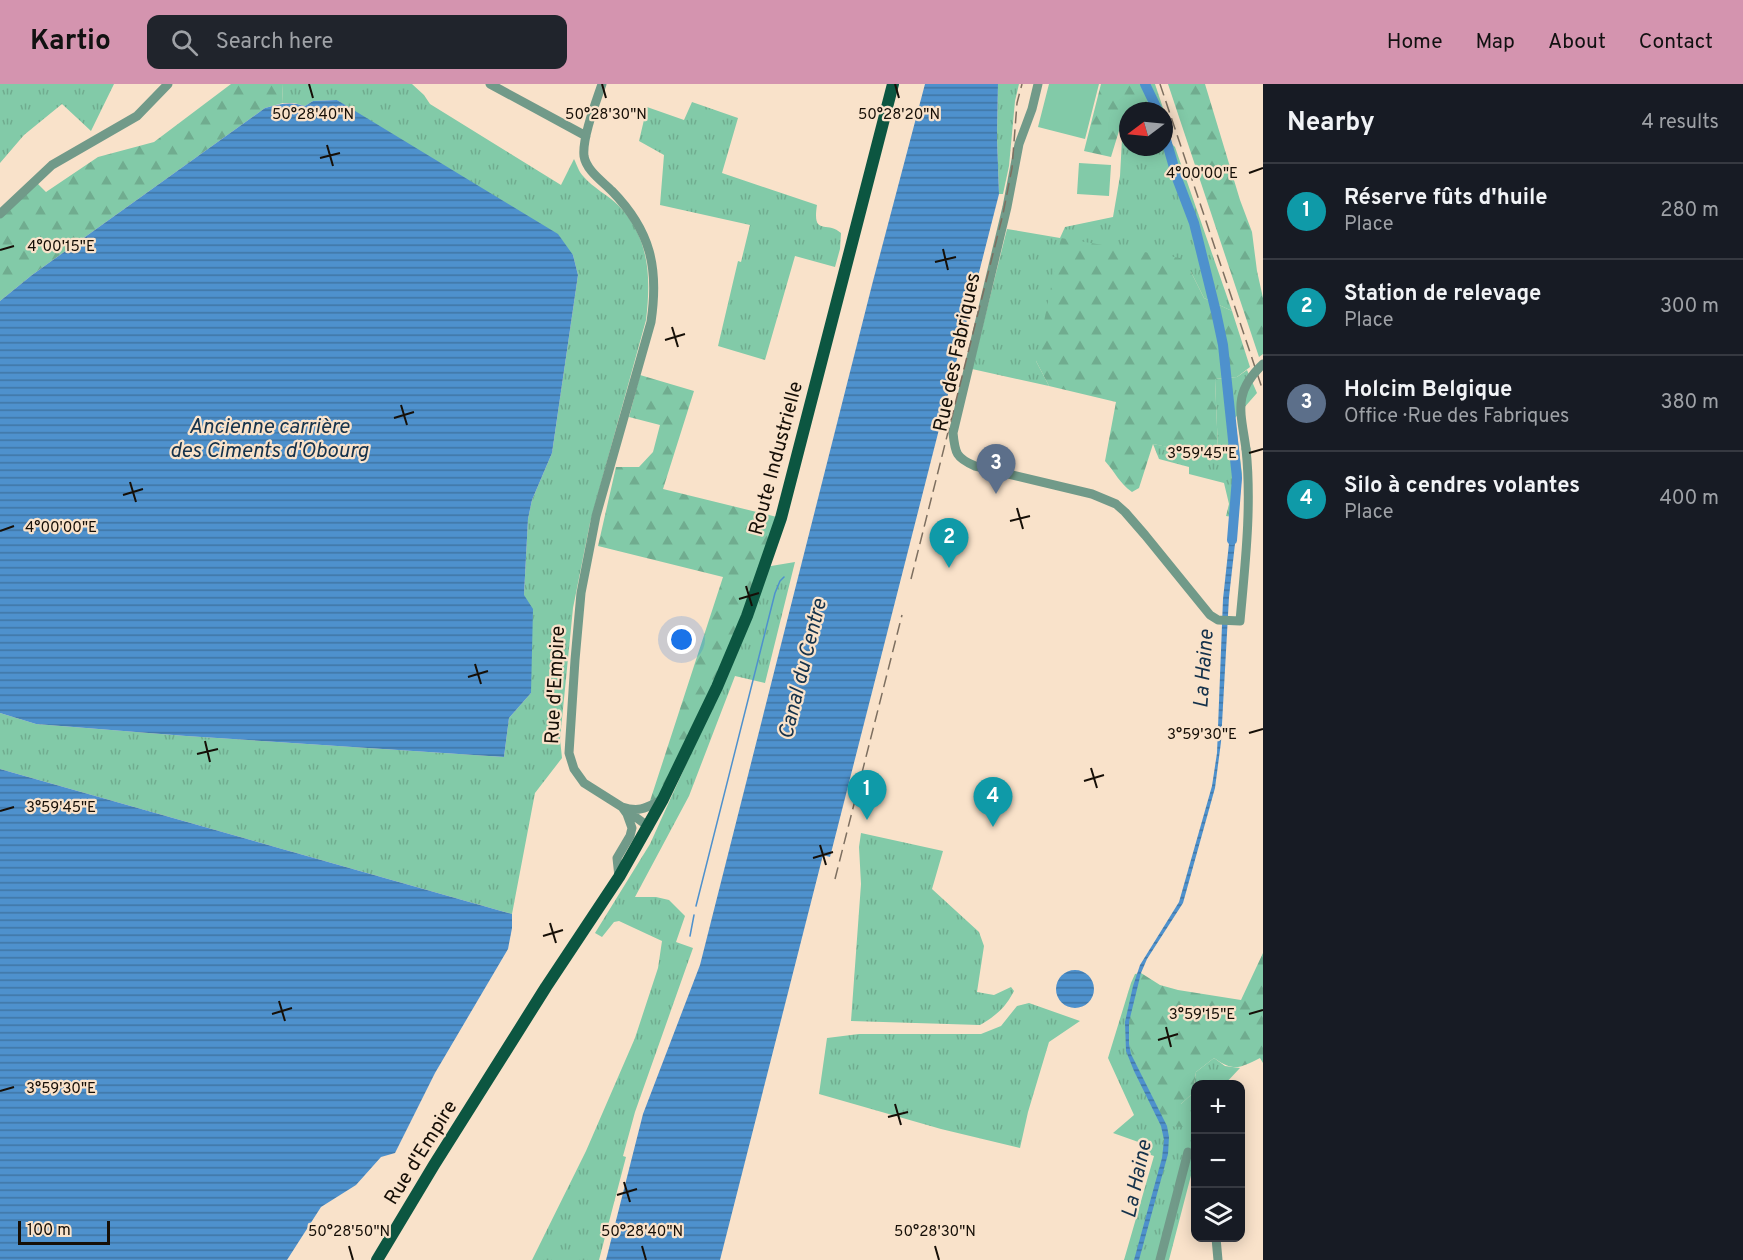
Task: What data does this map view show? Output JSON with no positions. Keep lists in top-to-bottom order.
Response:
{
  "streets": {
    "main road": ["Route Industrielle", "Rue d'Empire"],
    "street": ["Rue des Fabriques"]
  },
  "crossings": [
    ["Route Industrielle", "Rue d'Empire"]
  ],
  "water": ["Ancienne carrière des Ciments d'Obourg", "Canal du Centre", "La Haine"],
  "scale_bar": "100 m",
  "north": "left",
  "page": {
    "header": "Kartio",
    "search": "Search here",
    "nav": [
      "Home",
      "Map",
      "About",
      "Contact"
    ],
    "heading": ["Nearby", "4 results"],
    "list": [
      {
        "mark": "1",
        "name": "Réserve fûts d'huile",
        "note": "Place",
        "value": "280 m"
      },
      {
        "mark": "2",
        "name": "Station de relevage",
        "note": "Place",
        "value": "300 m"
      },
      {
        "mark": "3",
        "name": "Holcim Belgique",
        "note": "Office · Rue des Fabriques",
        "value": "380 m"
      },
      {
        "mark": "4",
        "name": "Silo à cendres volantes",
        "note": "Place",
        "value": "400 m"
      }
    ],
    "pins": [
      "3",
      "2",
      "1",
      "4"
    ],
    "map_buttons": ["+", "−"],
    "scale": "100 m"
  },
  "coordinates": [
    "50°28'40\"N",
    "50°28'30\"N",
    "50°28'20\"N",
    "4°00'00\"E",
    "4°00'15\"E",
    "3°59'45\"E",
    "3°59'30\"E",
    "3°59'15\"E",
    "50°28'50\"N"
  ]
}
